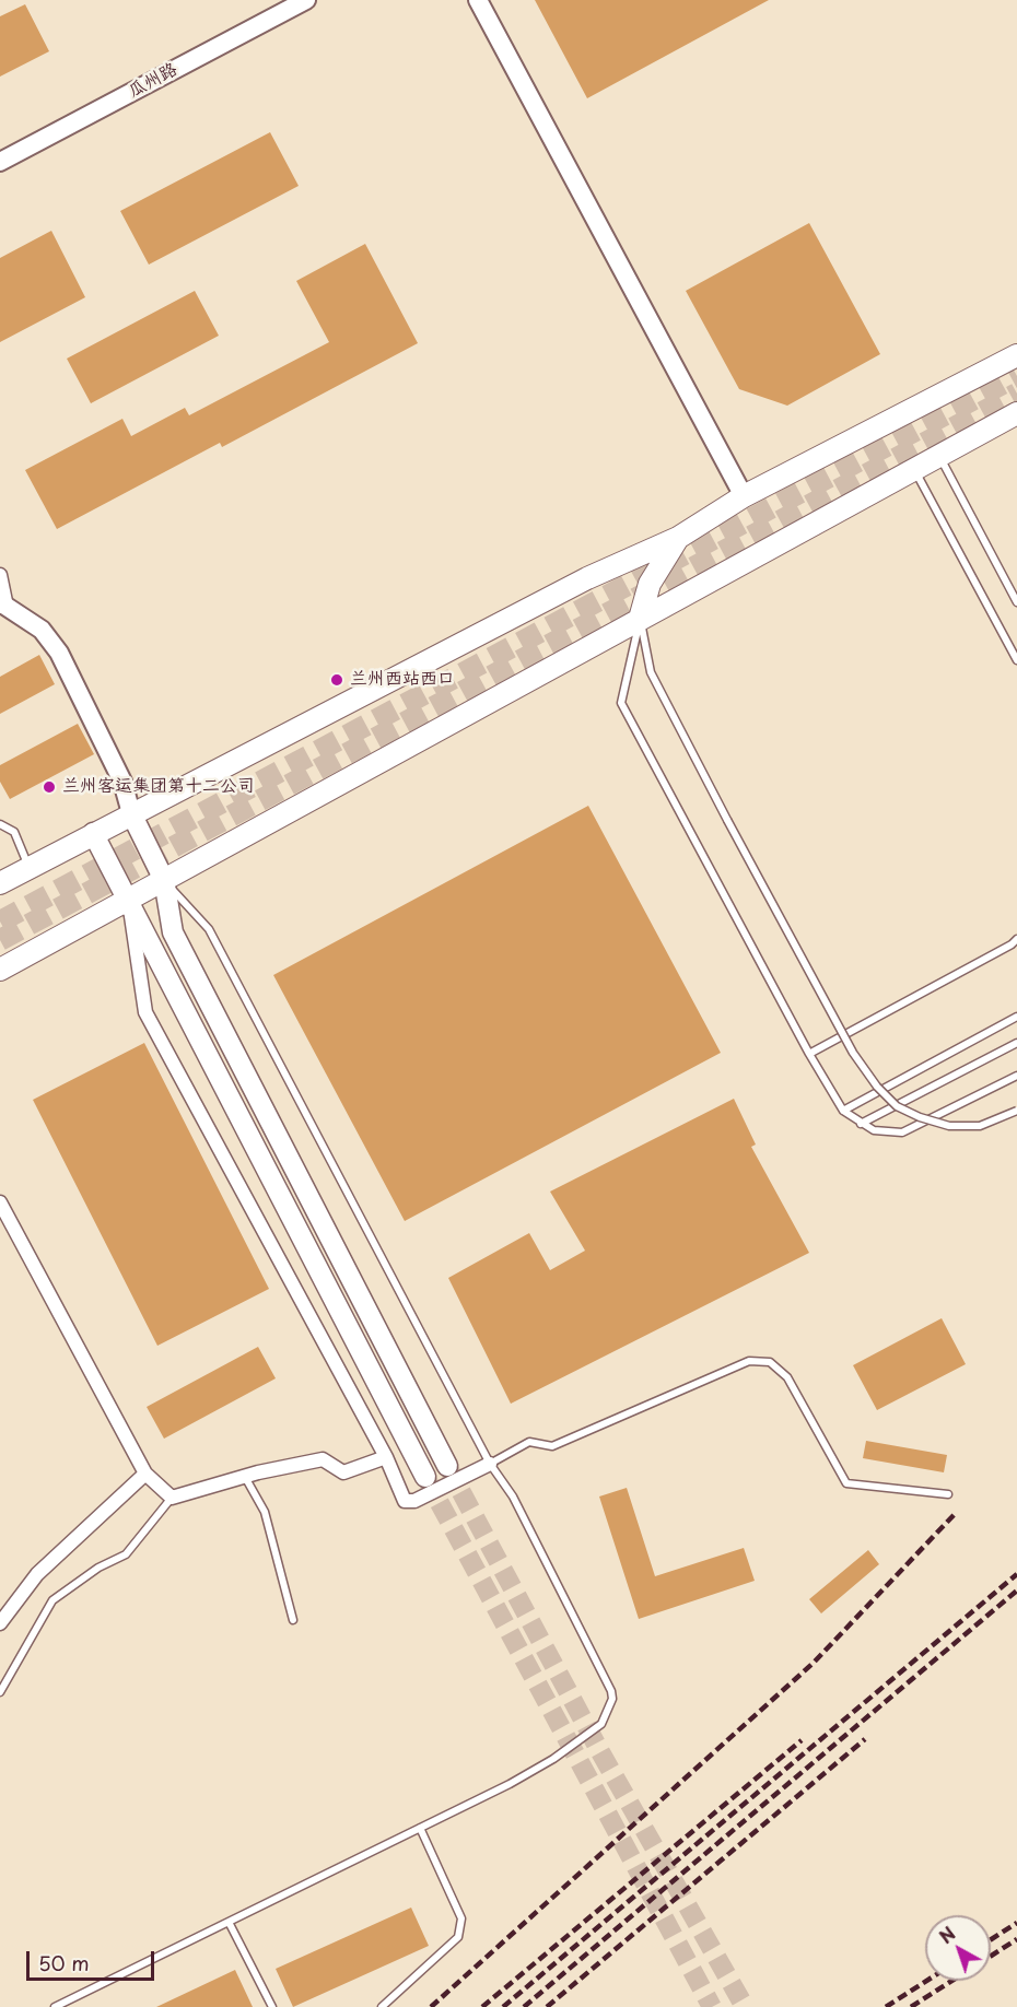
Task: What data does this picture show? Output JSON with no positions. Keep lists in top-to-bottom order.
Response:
{
  "streets": {
    "street": ["瓜州路"]
  },
  "places": ["兰州西站西口", "兰州客运集团第十二公司"],
  "scale_bar": "50 m",
  "north": "top left"
}
